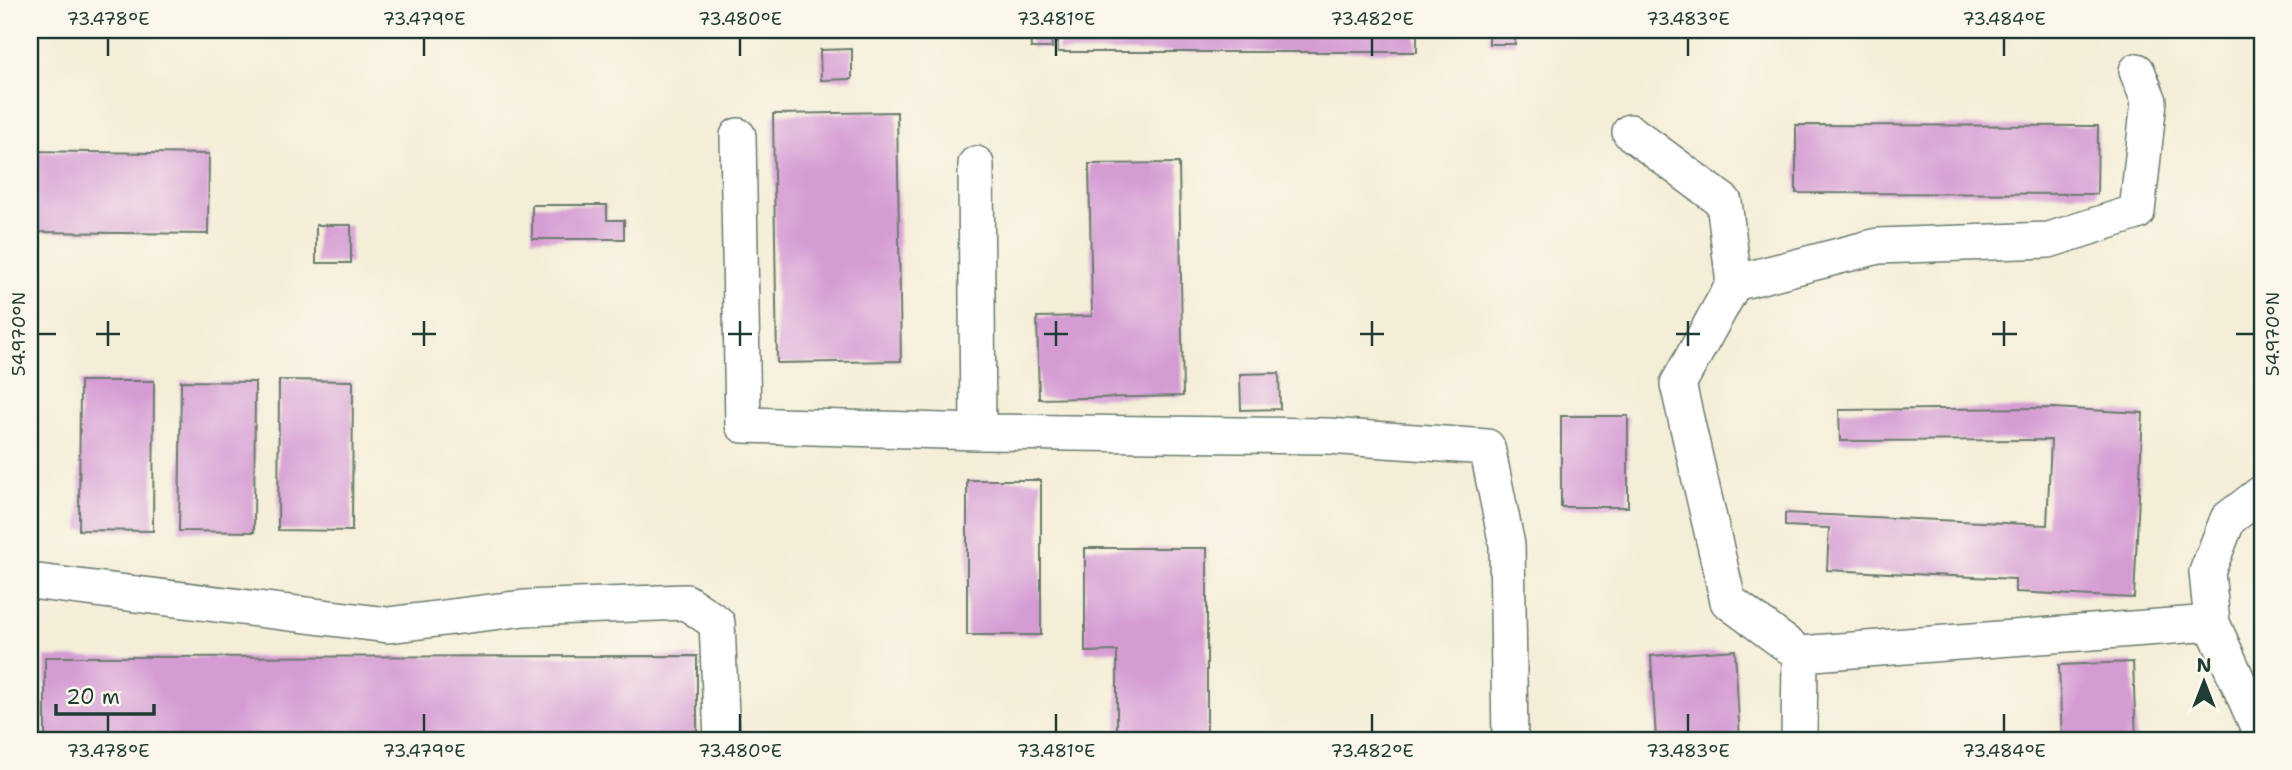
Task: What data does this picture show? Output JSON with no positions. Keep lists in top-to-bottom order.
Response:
{
  "scale_bar": "20 m",
  "north": "top",
  "coordinates": [
    "73.478°E",
    "73.479°E",
    "73.480°E",
    "73.481°E",
    "73.482°E",
    "73.483°E",
    "73.484°E",
    "54.970°N"
  ]
}
